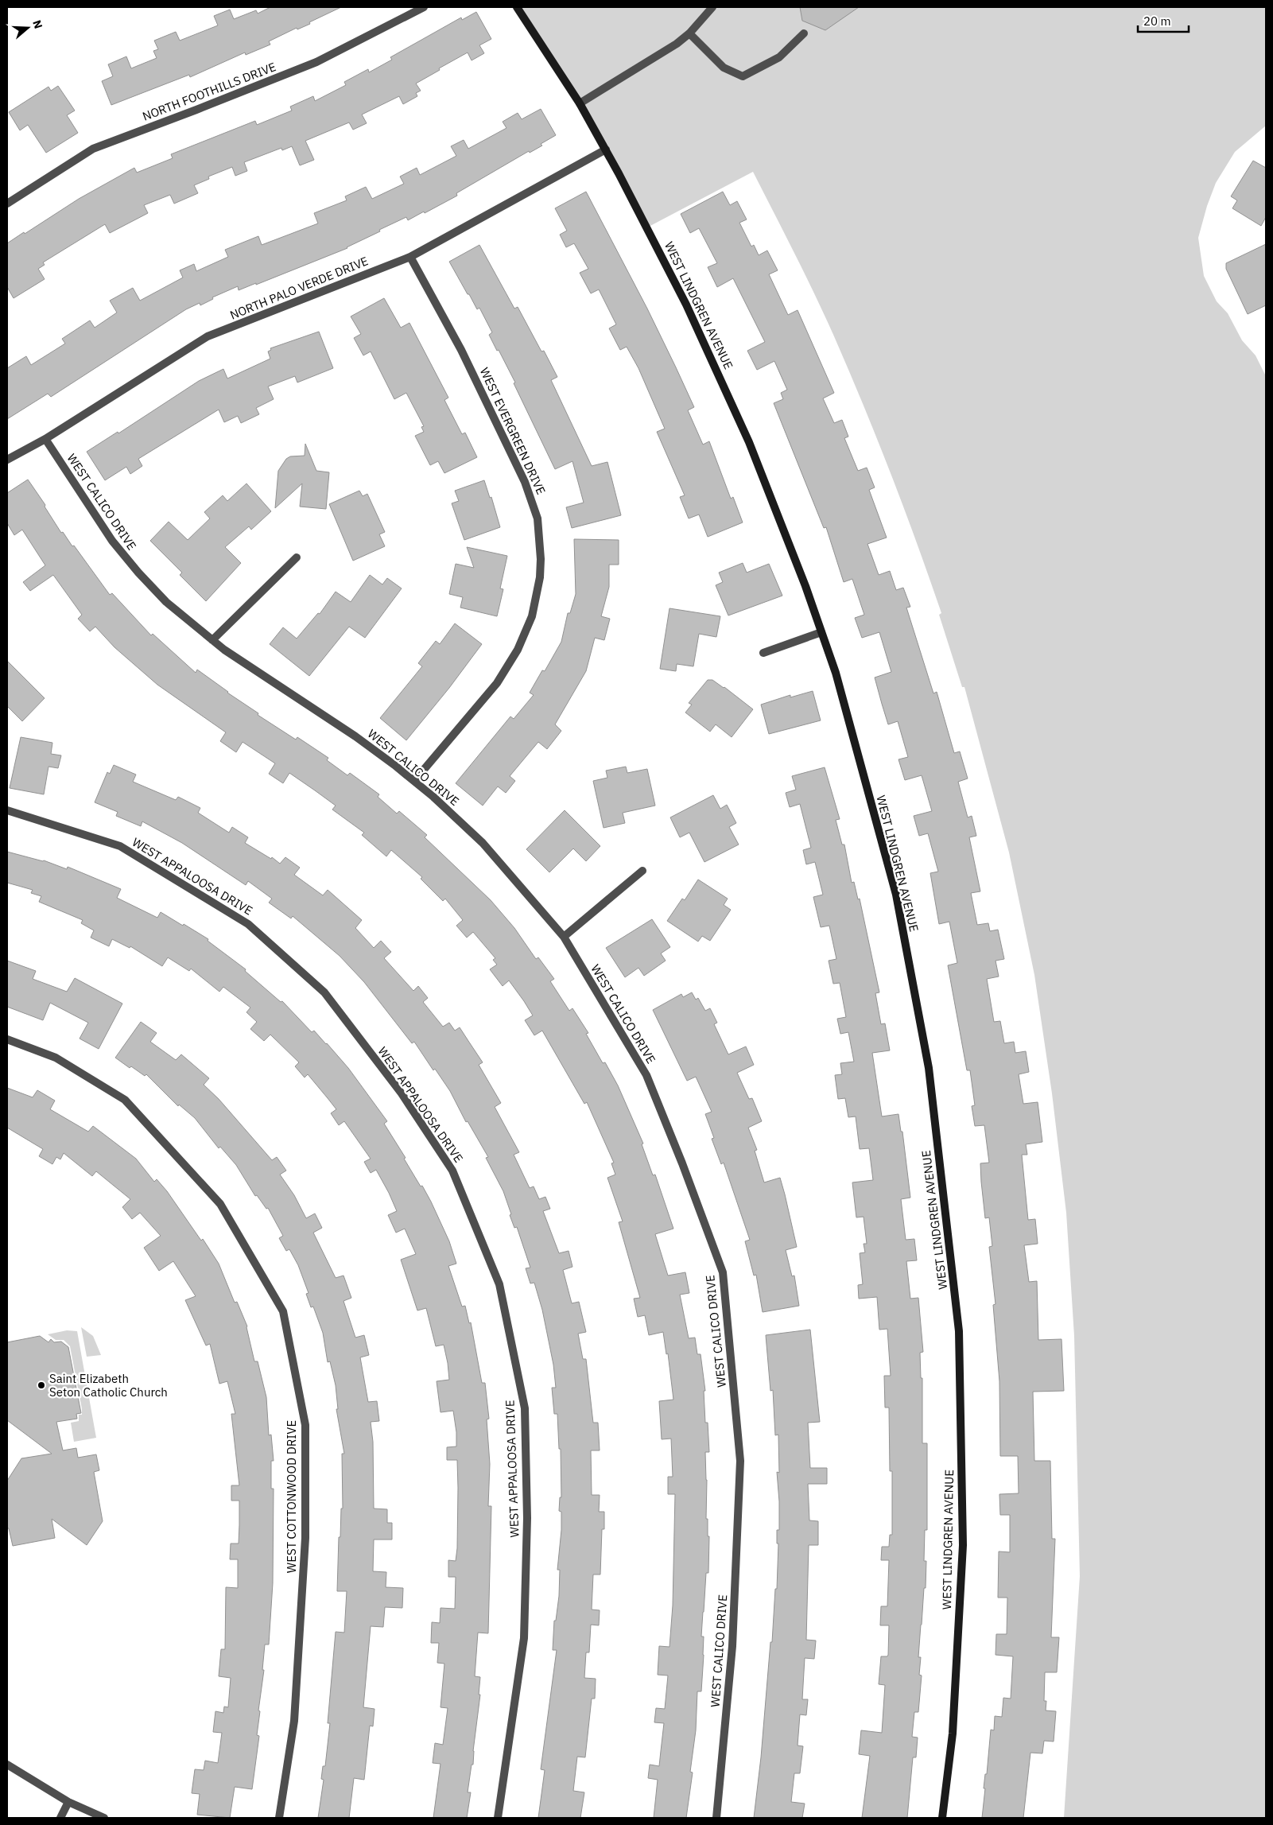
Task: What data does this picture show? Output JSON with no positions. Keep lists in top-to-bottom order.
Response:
{
  "streets": {
    "street": [
      "NORTH FOOTHILLS DRIVE",
      "NORTH PALO VERDE DRIVE",
      "WEST LINDGREN AVENUE",
      "WEST EVERGREEN DRIVE",
      "WEST CALICO DRIVE",
      "WEST APPALOOSA DRIVE",
      "WEST COTTONWOOD DRIVE"
    ]
  },
  "crossings": [
    ["NORTH PALO VERDE DRIVE", "WEST LINDGREN AVENUE"],
    ["NORTH PALO VERDE DRIVE", "WEST EVERGREEN DRIVE"],
    ["NORTH PALO VERDE DRIVE", "WEST CALICO DRIVE"],
    ["WEST EVERGREEN DRIVE", "WEST CALICO DRIVE"]
  ],
  "places": ["Saint Elizabeth Seton Catholic Church"],
  "scale_bar": "20 m",
  "north": "right"
}
